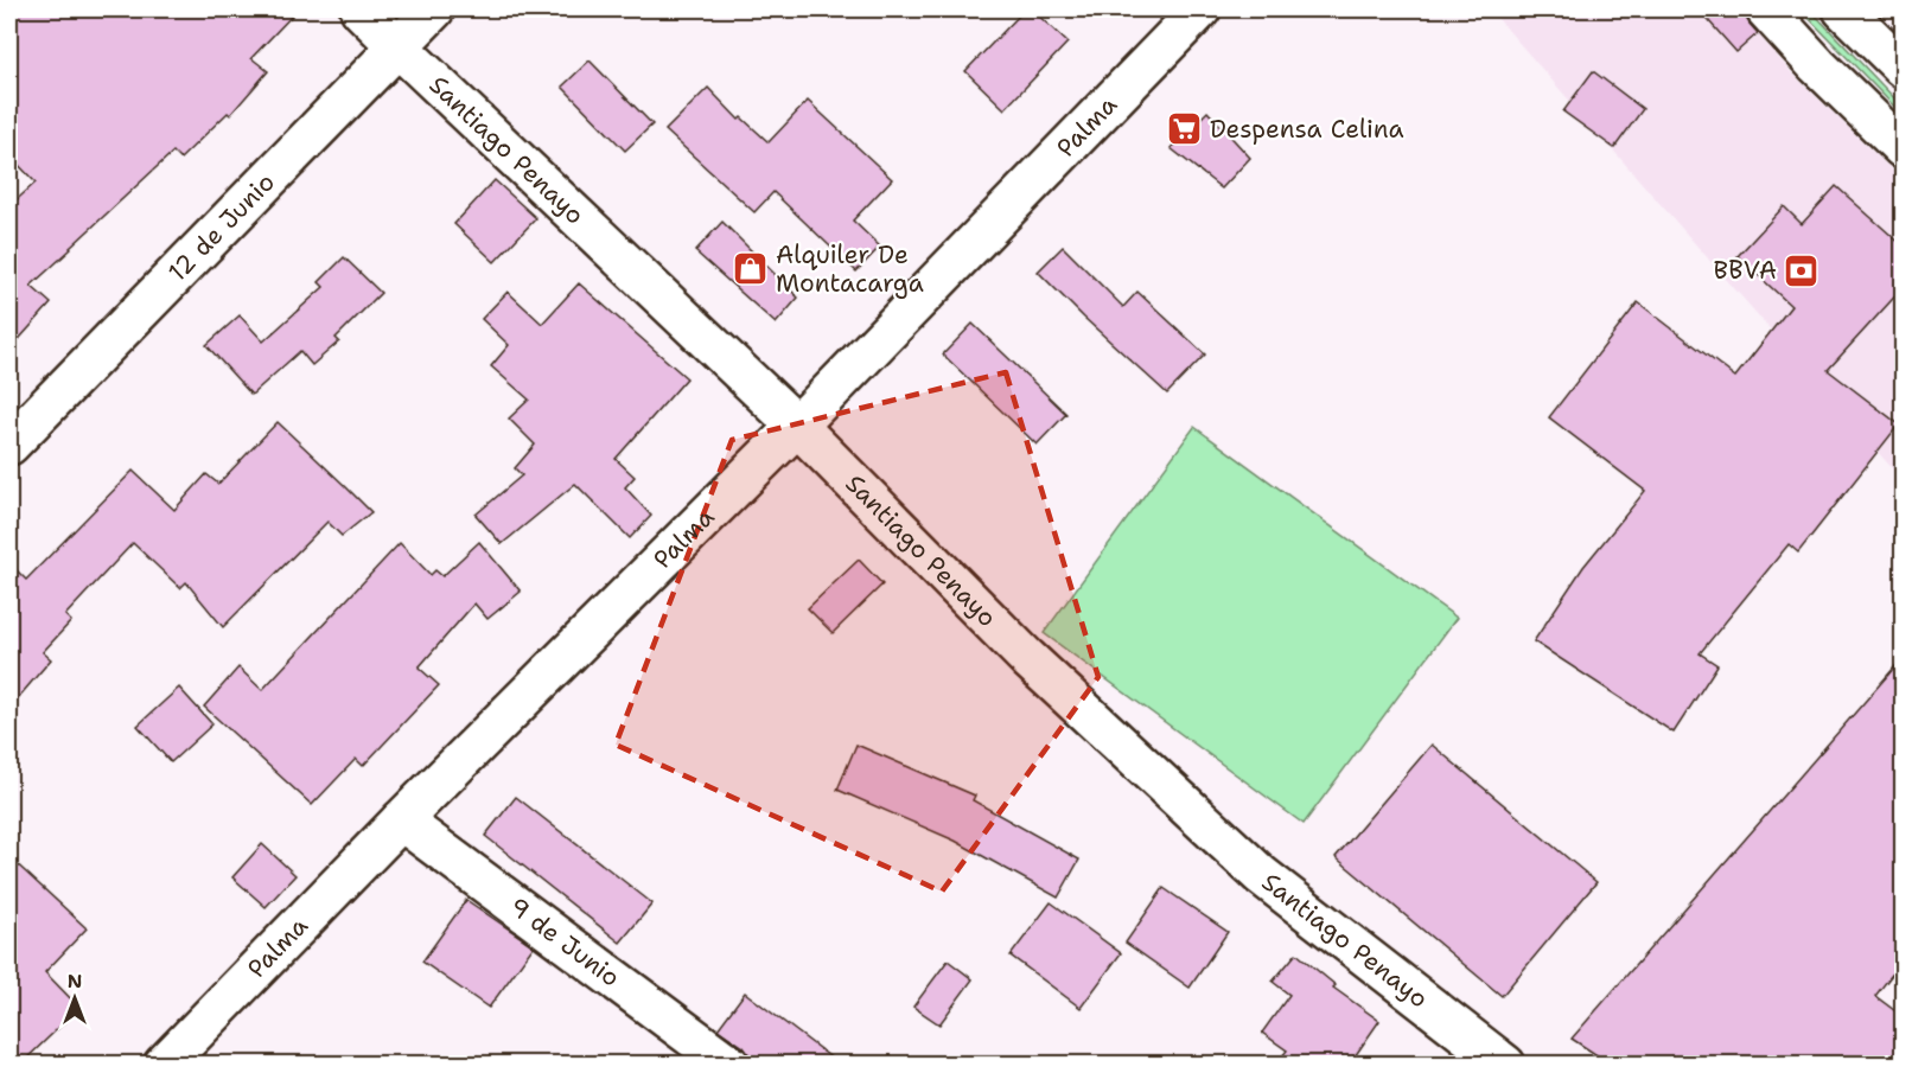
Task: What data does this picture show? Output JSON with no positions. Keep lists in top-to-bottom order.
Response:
{
  "streets": {
    "main road": [
      "Palma",
      "Santiago Penayo",
      "12 de Junio",
      "9 de Junio"
    ]
  },
  "crossings": [
    ["Palma", "Santiago Penayo"],
    ["Palma", "9 de Junio"],
    ["Santiago Penayo", "12 de Junio"]
  ],
  "places": {
    "supermarket": ["Despensa Celina"],
    "shop": ["Alquiler De Montacarga"],
    "bank": ["BBVA"]
  },
  "north": "top"
}
